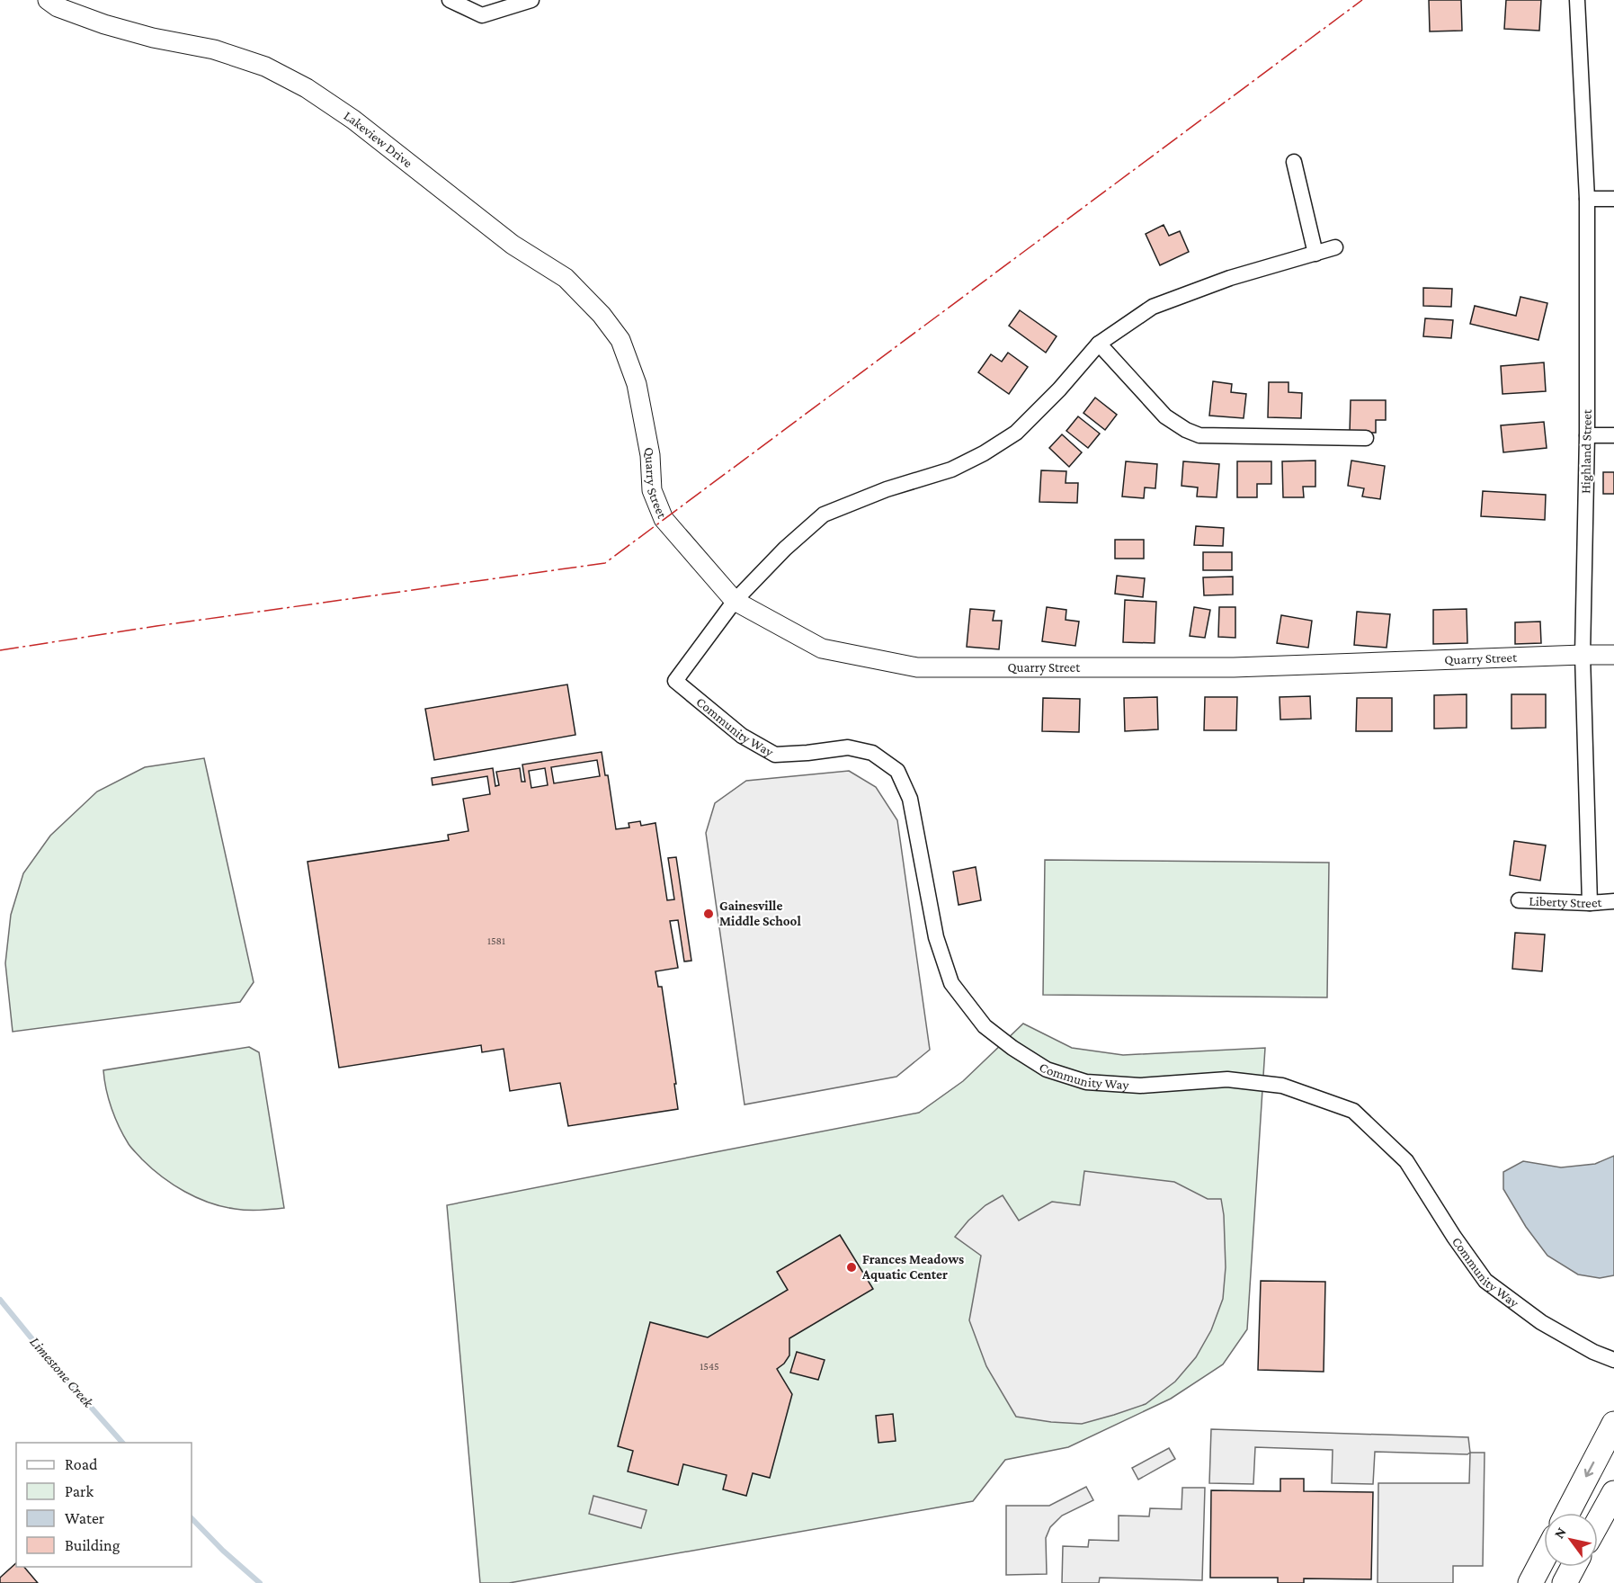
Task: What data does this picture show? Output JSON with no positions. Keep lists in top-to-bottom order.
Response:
{
  "streets": {
    "street": [
      "Lakeview Drive",
      "Highland Street",
      "Quarry Street",
      "Community Way",
      "Liberty Street"
    ]
  },
  "crossings": [
    ["Lakeview Drive", "Quarry Street"],
    ["Highland Street", "Quarry Street"],
    ["Highland Street", "Liberty Street"],
    ["Quarry Street", "Community Way"]
  ],
  "water": ["Limestone Creek"],
  "places": ["Gainesville Middle School", "Frances Meadows Aquatic Center"],
  "house_numbers": ["1581", "1545"],
  "legend": [
    "Road",
    "Park",
    "Water",
    "Building"
  ],
  "north": "top left"
}
